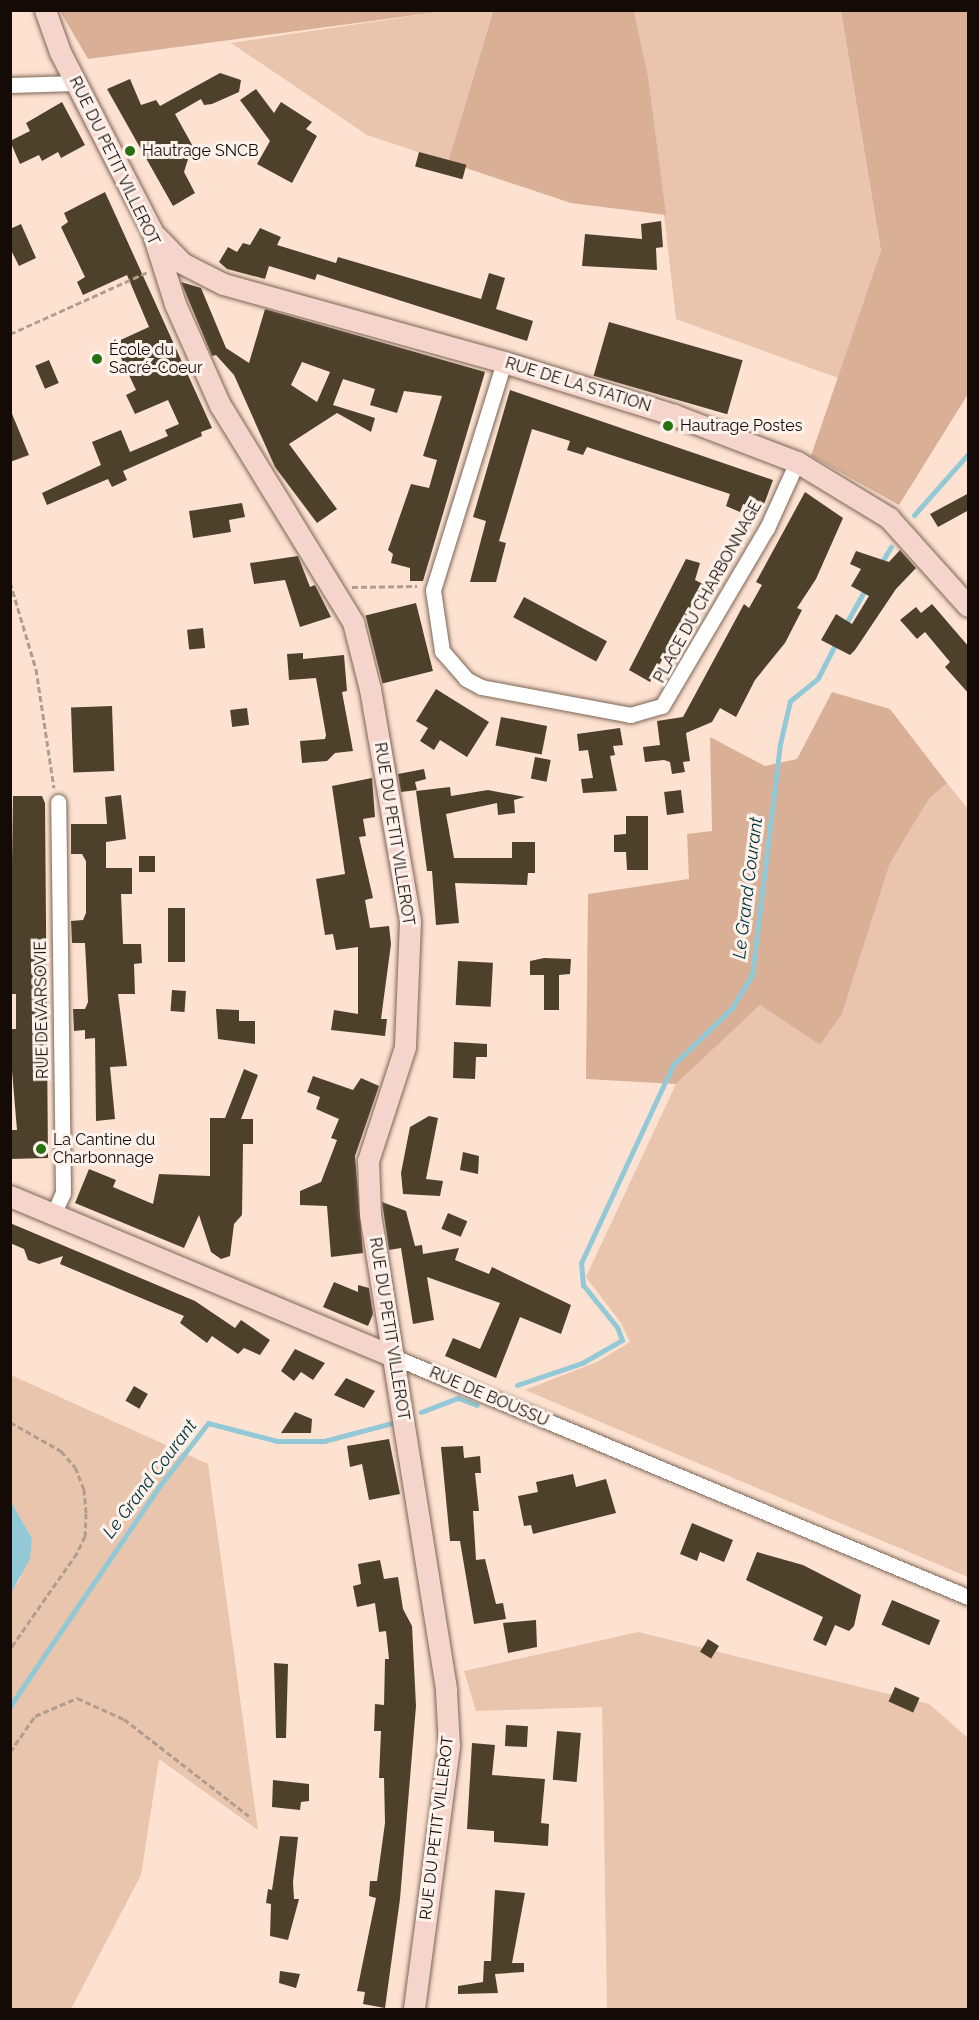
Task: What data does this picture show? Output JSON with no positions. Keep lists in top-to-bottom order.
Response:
{
  "streets": {
    "street": [
      "RUE DU PETIT VILLEROT",
      "RUE DE LA STATION",
      "PLACE DU CHARBONNAGE",
      "RUE DE VARSOVIE",
      "RUE DE BOUSSU"
    ]
  },
  "crossings": [
    ["RUE DU PETIT VILLEROT", "RUE DE LA STATION"],
    ["RUE DU PETIT VILLEROT", "RUE DE BOUSSU"],
    ["RUE DE LA STATION", "PLACE DU CHARBONNAGE"],
    ["RUE DE VARSOVIE", "RUE DE BOUSSU"]
  ],
  "water": ["Le Grand Courant"],
  "places": [
    "Hautrage SNCB",
    "École du Sacré-Coeur",
    "Hautrage Postes",
    "La Cantine du Charbonnage"
  ]
}
